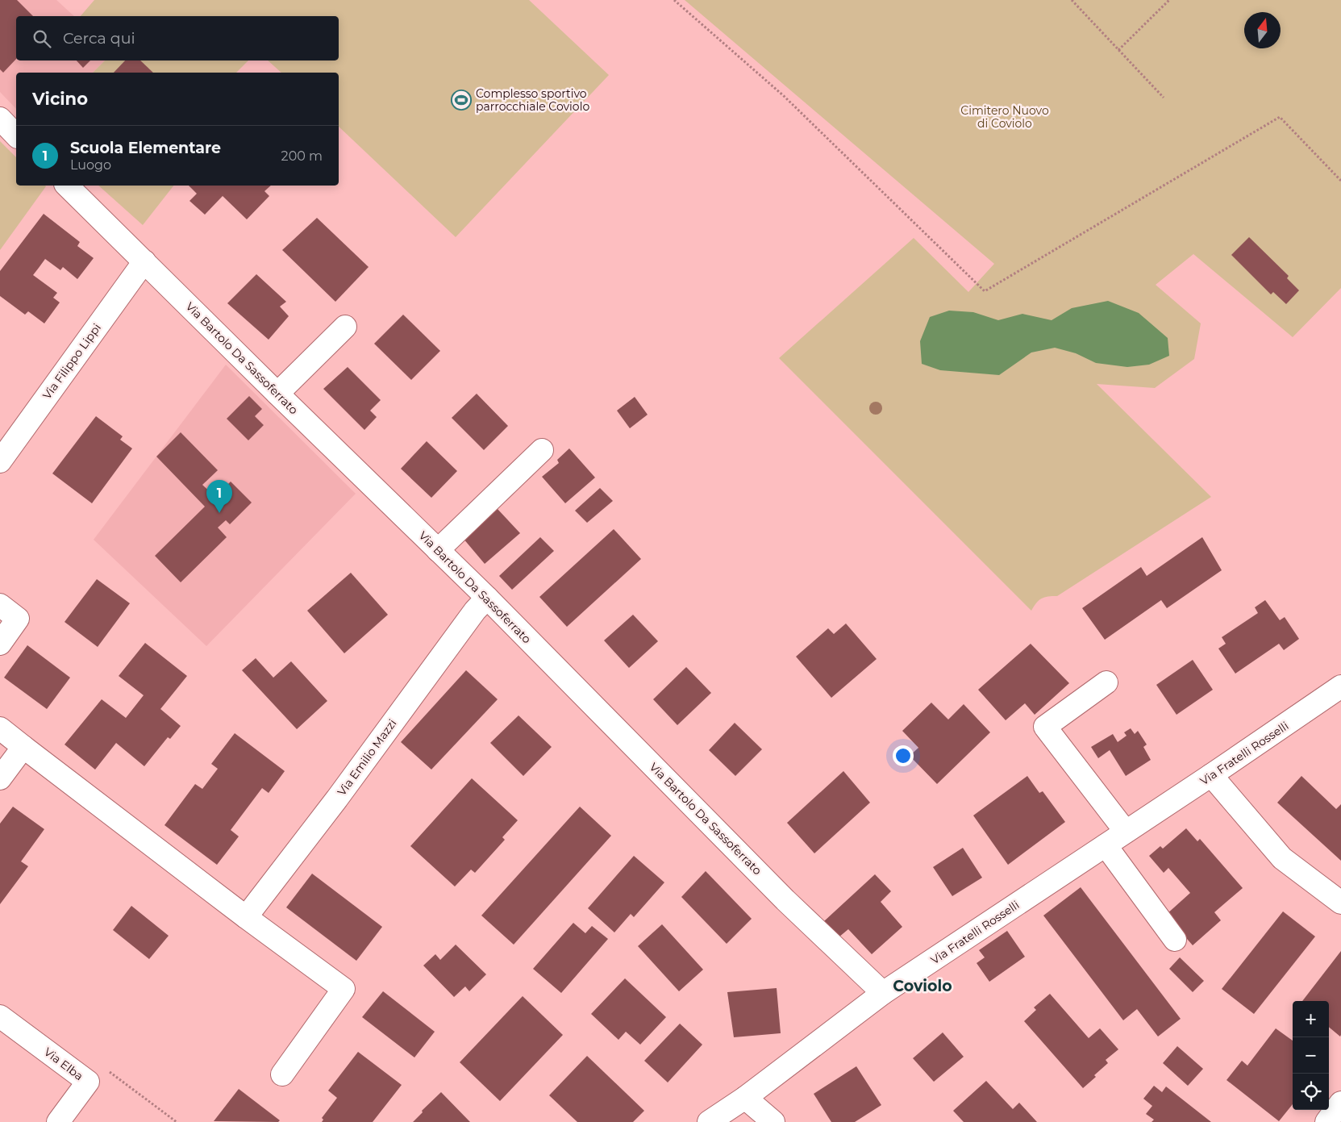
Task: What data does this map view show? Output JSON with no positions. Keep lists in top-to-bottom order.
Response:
{
  "streets": {
    "street": [
      "Via Bartolo Da Sassoferrato",
      "Via Filippo Lippi",
      "Via Fratelli Rosselli",
      "Via Emilio Mazzi",
      "Via Elba"
    ]
  },
  "crossings": [
    ["Via Bartolo Da Sassoferrato", "Via Filippo Lippi"],
    ["Via Bartolo Da Sassoferrato", "Via Fratelli Rosselli"],
    ["Via Bartolo Da Sassoferrato", "Via Emilio Mazzi"]
  ],
  "districts": ["Coviolo"],
  "parks": ["Cimitero Nuovo di Coviolo"],
  "places": {
    "sports": ["Complesso sportivo parrocchiale Coviolo"]
  },
  "north": "top",
  "page": {
    "search": "Cerca qui",
    "heading": "Vicino",
    "list": [
      {
        "mark": "1",
        "name": "Scuola Elementare",
        "note": "Luogo",
        "value": "200 m"
      }
    ],
    "pins": "1",
    "map_buttons": ["+", "−"]
  }
}
